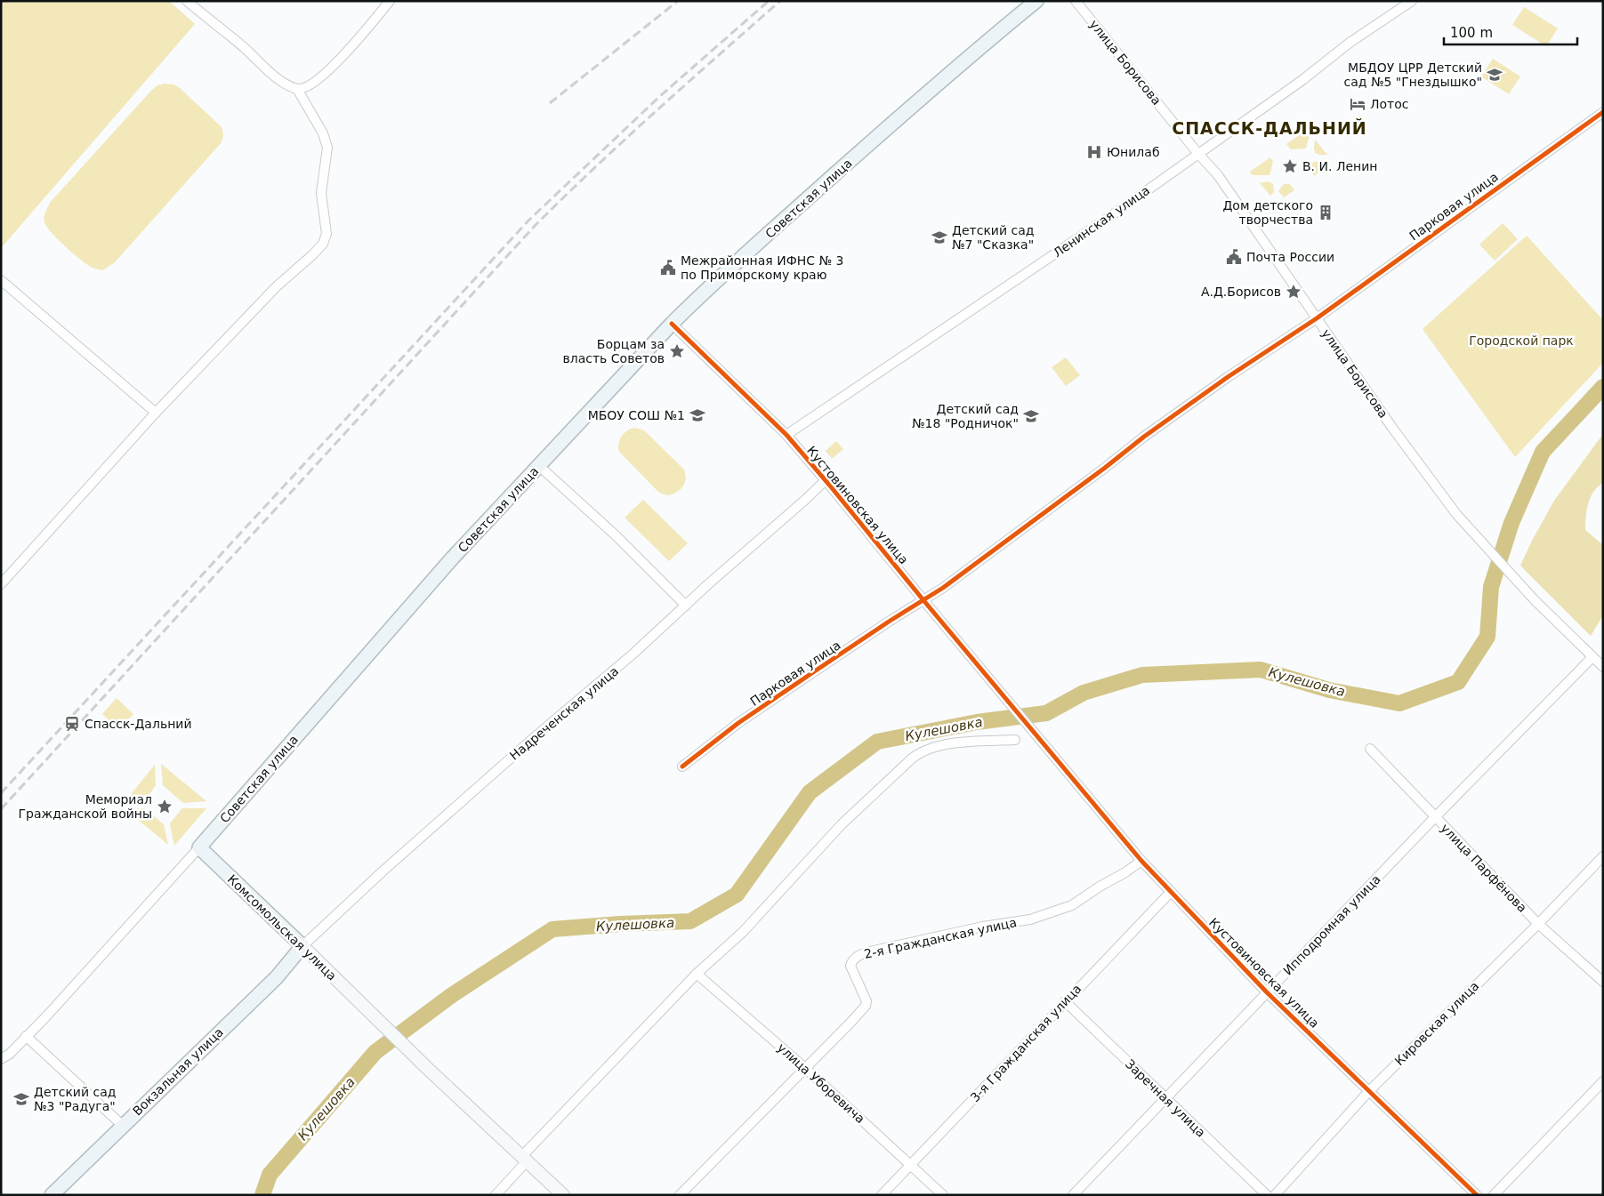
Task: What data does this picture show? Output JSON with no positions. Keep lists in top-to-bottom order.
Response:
{
  "streets": {
    "main road": ["Советская улица", "Комсомольская улица", "Вокзальная улица"],
    "street": [
      "улица Борисова",
      "Парковая улица",
      "Ленинская улица",
      "Кустовиновская улица",
      "Надреченская улица",
      "улица Парфёнова",
      "Ипподромная улица",
      "2-я Гражданская улица",
      "Кировская улица",
      "3-я Гражданская улица",
      "улица Уборевича",
      "Заречная улица"
    ]
  },
  "crossings": [
    ["улица Борисова", "Парковая улица"],
    ["улица Борисова", "Ленинская улица"],
    ["улица Борисова", "Ипподромная улица"],
    ["Советская улица", "Кустовиновская улица"],
    ["Советская улица", "Комсомольская улица"],
    ["Парковая улица", "Кустовиновская улица"],
    ["Ленинская улица", "Кустовиновская улица"],
    ["Кустовиновская улица", "Надреченская улица"],
    ["Кустовиновская улица", "Ипподромная улица"],
    ["Кустовиновская улица", "2-я Гражданская улица"],
    ["Кустовиновская улица", "Кировская улица"],
    ["Кустовиновская улица", "3-я Гражданская улица"],
    ["Надреченская улица", "Комсомольская улица"],
    ["Надреченская улица", "Вокзальная улица"],
    ["улица Парфёнова", "Ипподромная улица"],
    ["улица Парфёнова", "Кировская улица"],
    ["Ипподромная улица", "Заречная улица"],
    ["Комсомольская улица", "Вокзальная улица"],
    ["2-я Гражданская улица", "улица Уборевича"],
    ["3-я Гражданская улица", "улица Уборевича"],
    ["3-я Гражданская улица", "Заречная улица"]
  ],
  "districts": ["СПАССК-ДАЛЬНИЙ"],
  "water": ["Кулешовка"],
  "parks": ["Городской парк"],
  "places": {
    "school or university": [
      "МБДОУ ЦРР Детский сад №5 \"Гнездышко\"",
      "Детский сад №7 \"Сказка\"",
      "МБОУ СОШ №1",
      "Детский сад №18 \"Родничок\"",
      "Детский сад №3 \"Радуга\""
    ],
    "hotel": ["Лотос"],
    "hospital": ["Юнилаб"],
    "place": [
      "В. И. Ленин",
      "А.Д.Борисов",
      "Борцам за власть Советов",
      "Мемориал Гражданской войны"
    ],
    "building": ["Дом детского творчества"],
    "public building": ["Почта России", "Межрайонная ИФНС № 3 по Приморскому краю"],
    "station": ["Спасск-Дальний"]
  },
  "scale_bar": "100 m"
}
